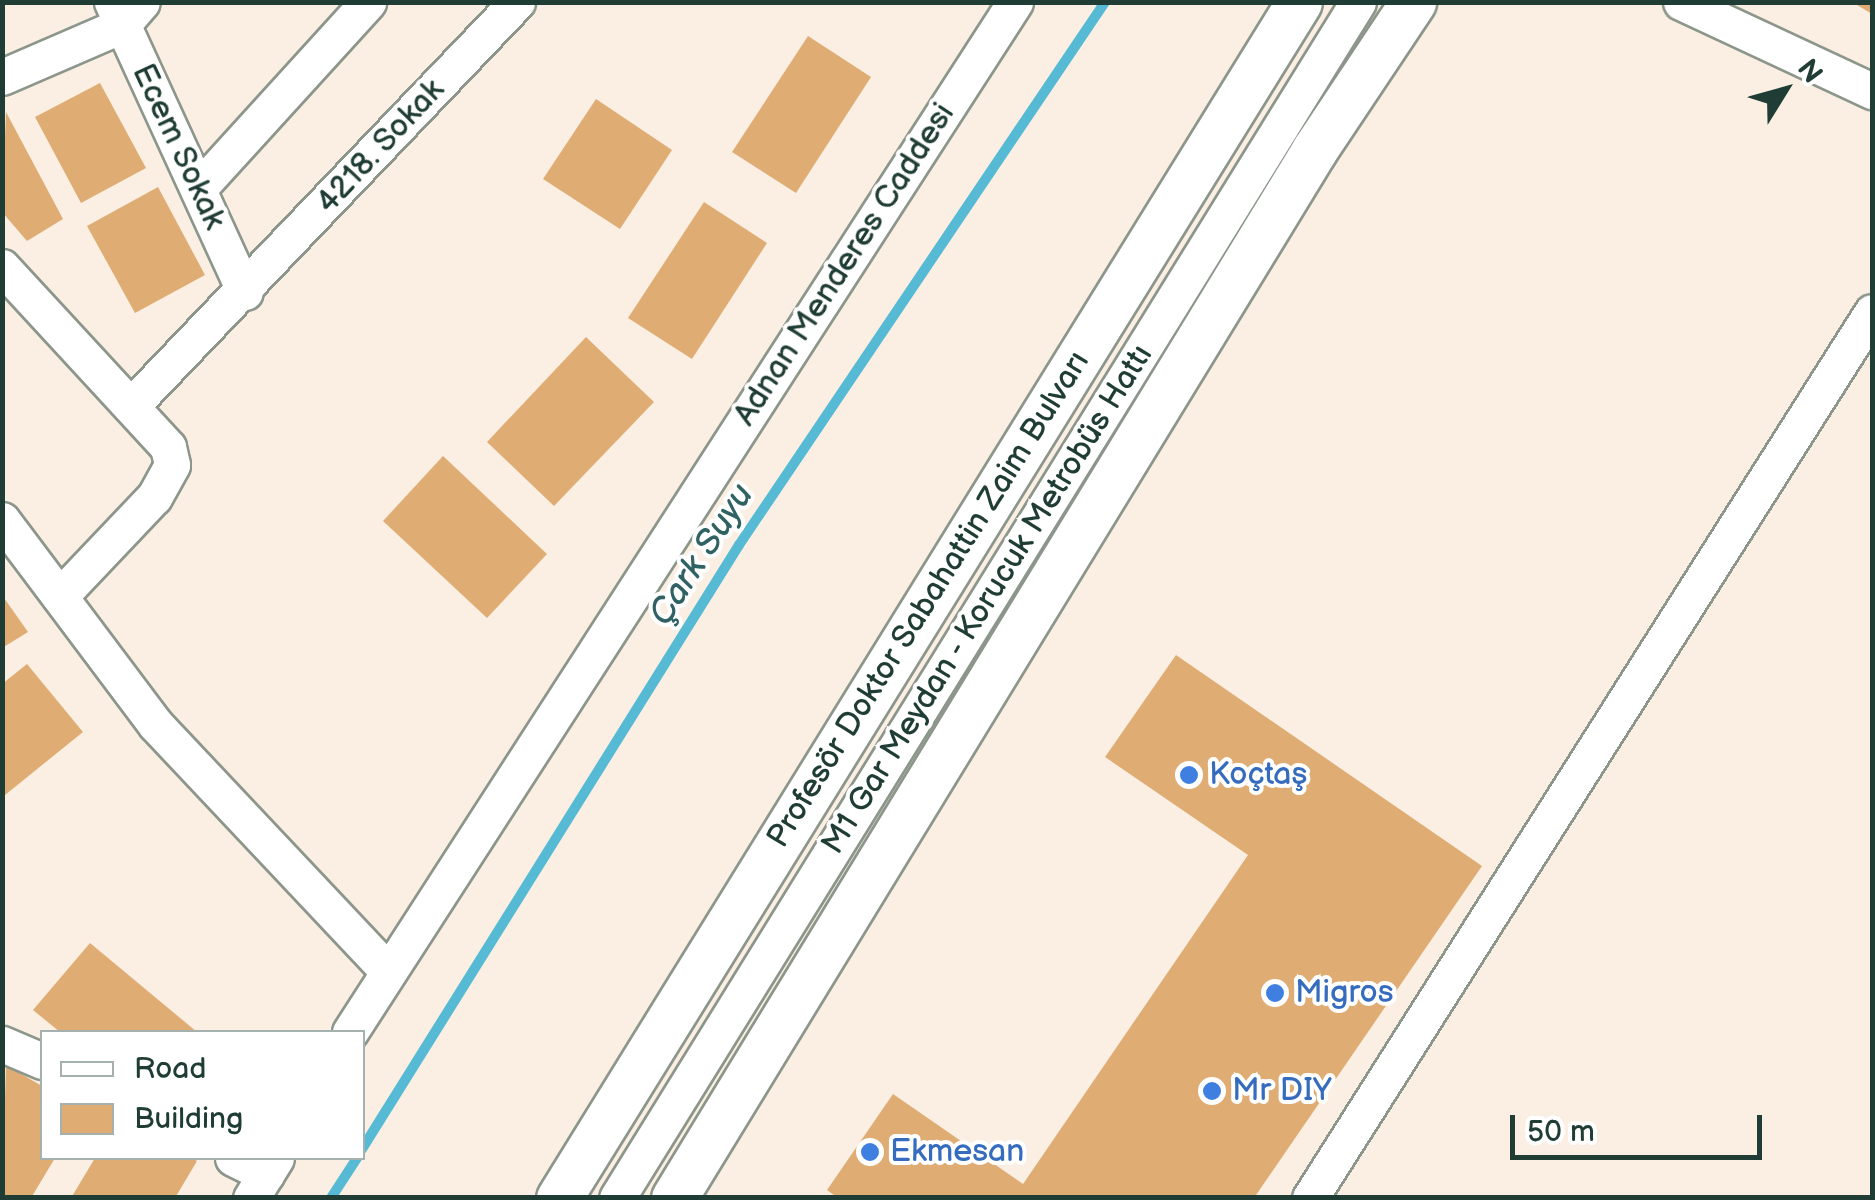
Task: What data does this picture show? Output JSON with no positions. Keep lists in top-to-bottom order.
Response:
{
  "streets": {
    "main road": ["Profesör Doktor Sabahattin Zaim Bulvarı"],
    "street": [
      "Ecem Sokak",
      "4218. Sokak",
      "Adnan Menderes Caddesi",
      "M1 Gar Meydan - Korucuk Metrobüs Hattı"
    ]
  },
  "crossings": [
    ["Ecem Sokak", "4218. Sokak"]
  ],
  "water": ["Çark Suyu"],
  "places": [
    "Koçtaş",
    "Migros",
    "Mr DIY",
    "Ekmesan"
  ],
  "legend": ["Road", "Building"],
  "scale_bar": "50 m",
  "north": "top right"
}
